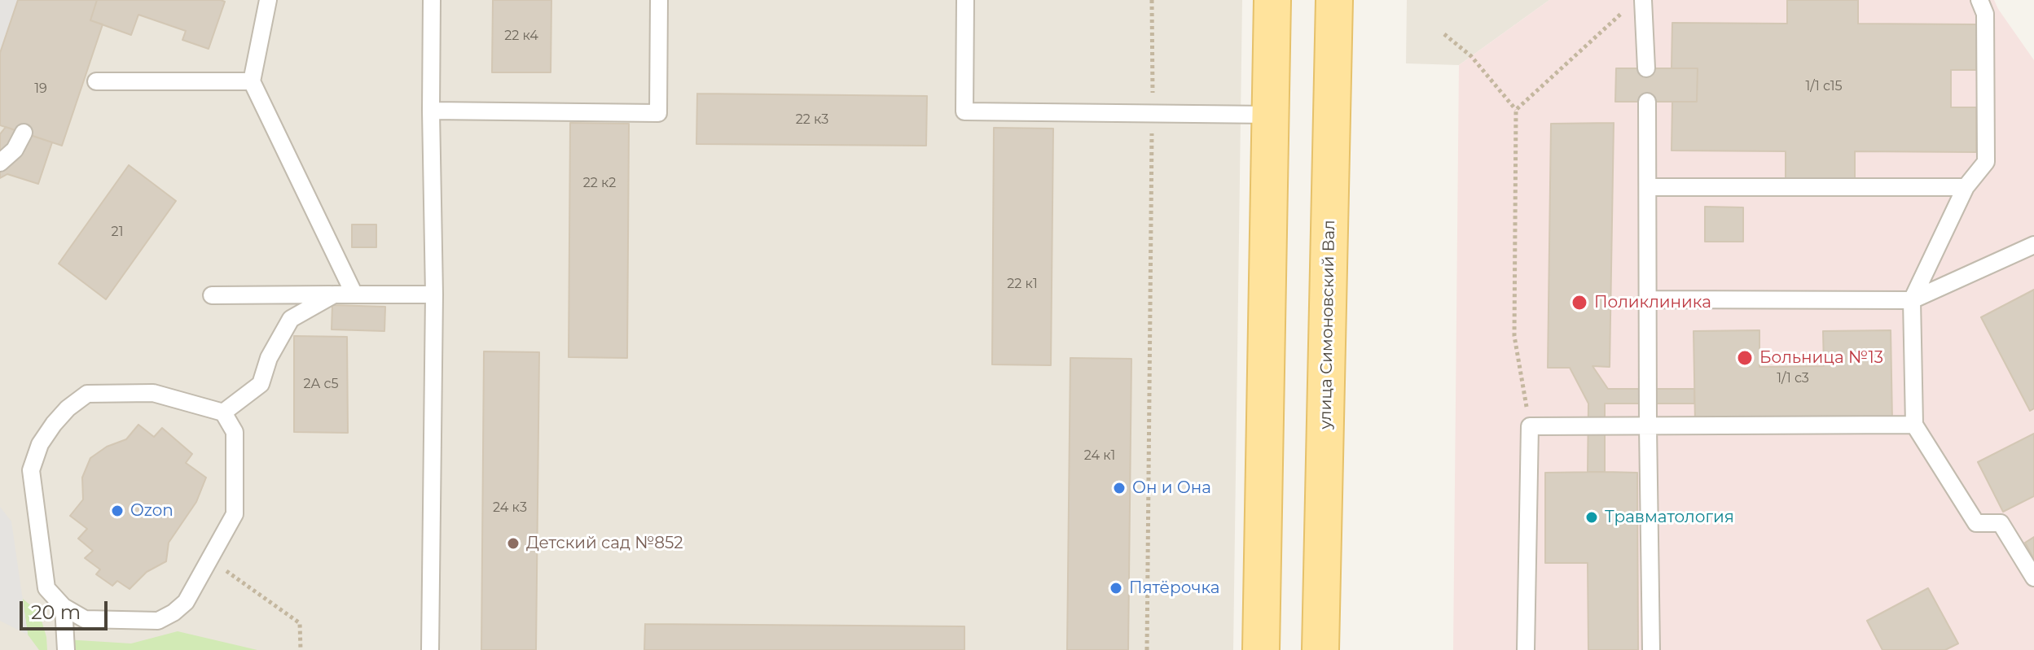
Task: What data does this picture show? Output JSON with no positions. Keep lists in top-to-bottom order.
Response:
{
  "streets": {
    "main road": ["улица Симоновский Вал"]
  },
  "places": [
    "Поликлиника",
    "Больница №13",
    "Он и Она",
    "Ozon",
    "Травматология",
    "Детский сад №852",
    "Пятёрочка"
  ],
  "house_numbers": [
    "22 к4",
    "1/1 с15",
    "19",
    "22 к3",
    "22 к2",
    "21",
    "22 к1",
    "1/1 с3",
    "2А с5",
    "24 к1",
    "24 к3"
  ],
  "scale_bar": "20 m"
}
